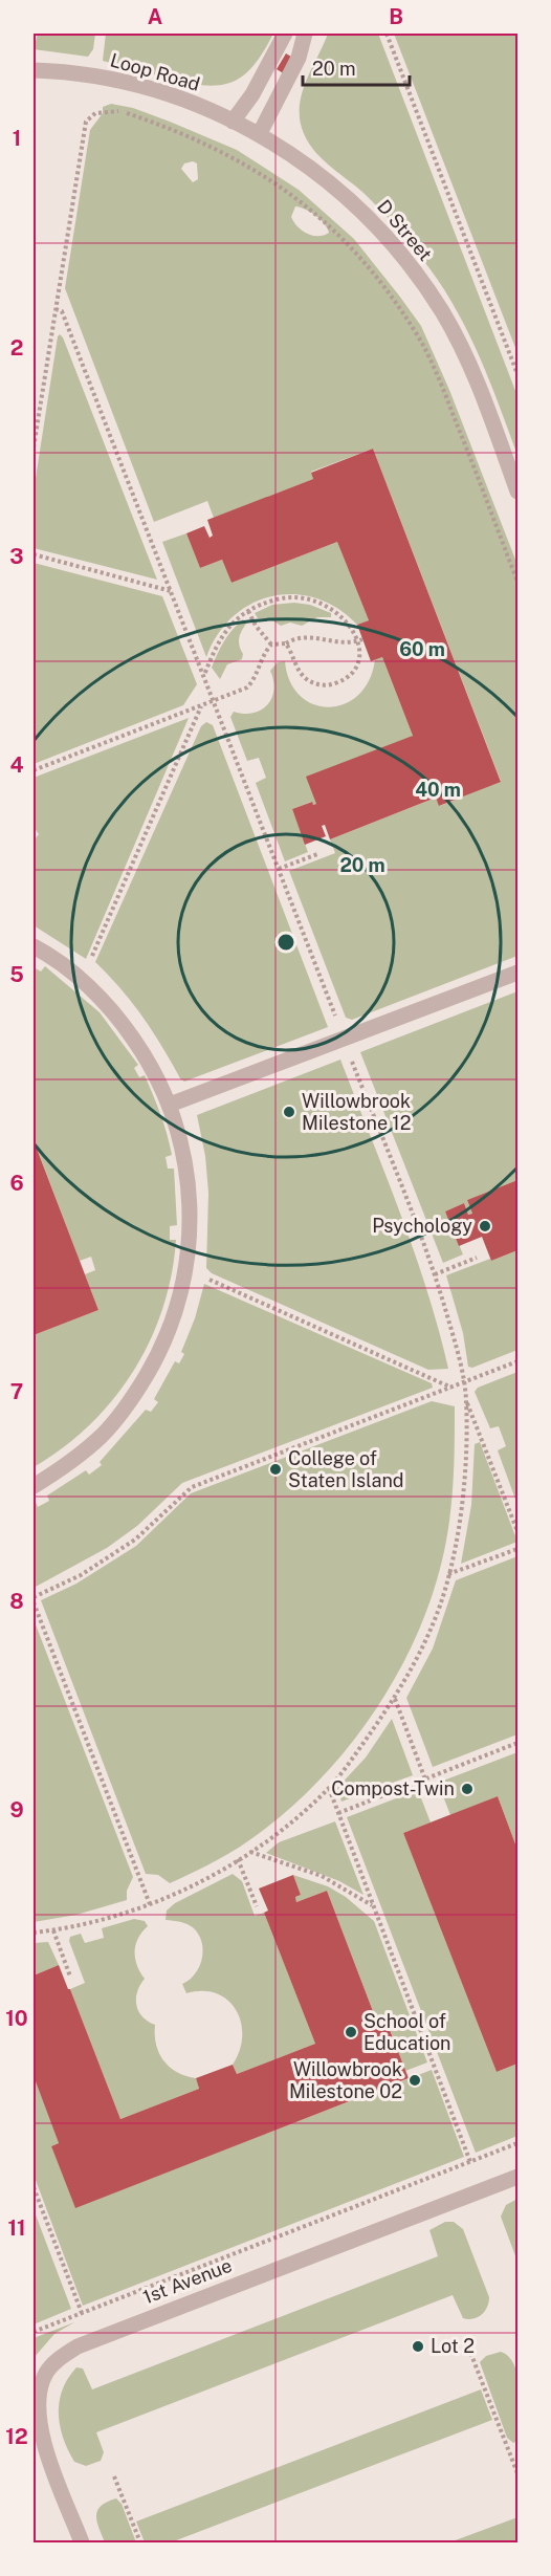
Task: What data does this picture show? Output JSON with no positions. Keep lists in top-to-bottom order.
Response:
{
  "streets": {
    "street": ["Loop Road", "D Street", "1st Avenue"]
  },
  "crossings": [
    ["Loop Road", "D Street"]
  ],
  "places": [
    "Willowbrook Milestone 12",
    "Psychology",
    "College of Staten Island",
    "Compost-Twin",
    "School of Education",
    "Willowbrook Milestone 02",
    "Lot 2"
  ],
  "scale_bar": "20 m",
  "grid": {
    "columns": ["A", "B"],
    "rows": [
      "1",
      "2",
      "3",
      "4",
      "5",
      "6",
      "7",
      "8",
      "9",
      "10",
      "11",
      "12"
    ]
  },
  "rings": ["60 m", "40 m", "20 m"]
}
